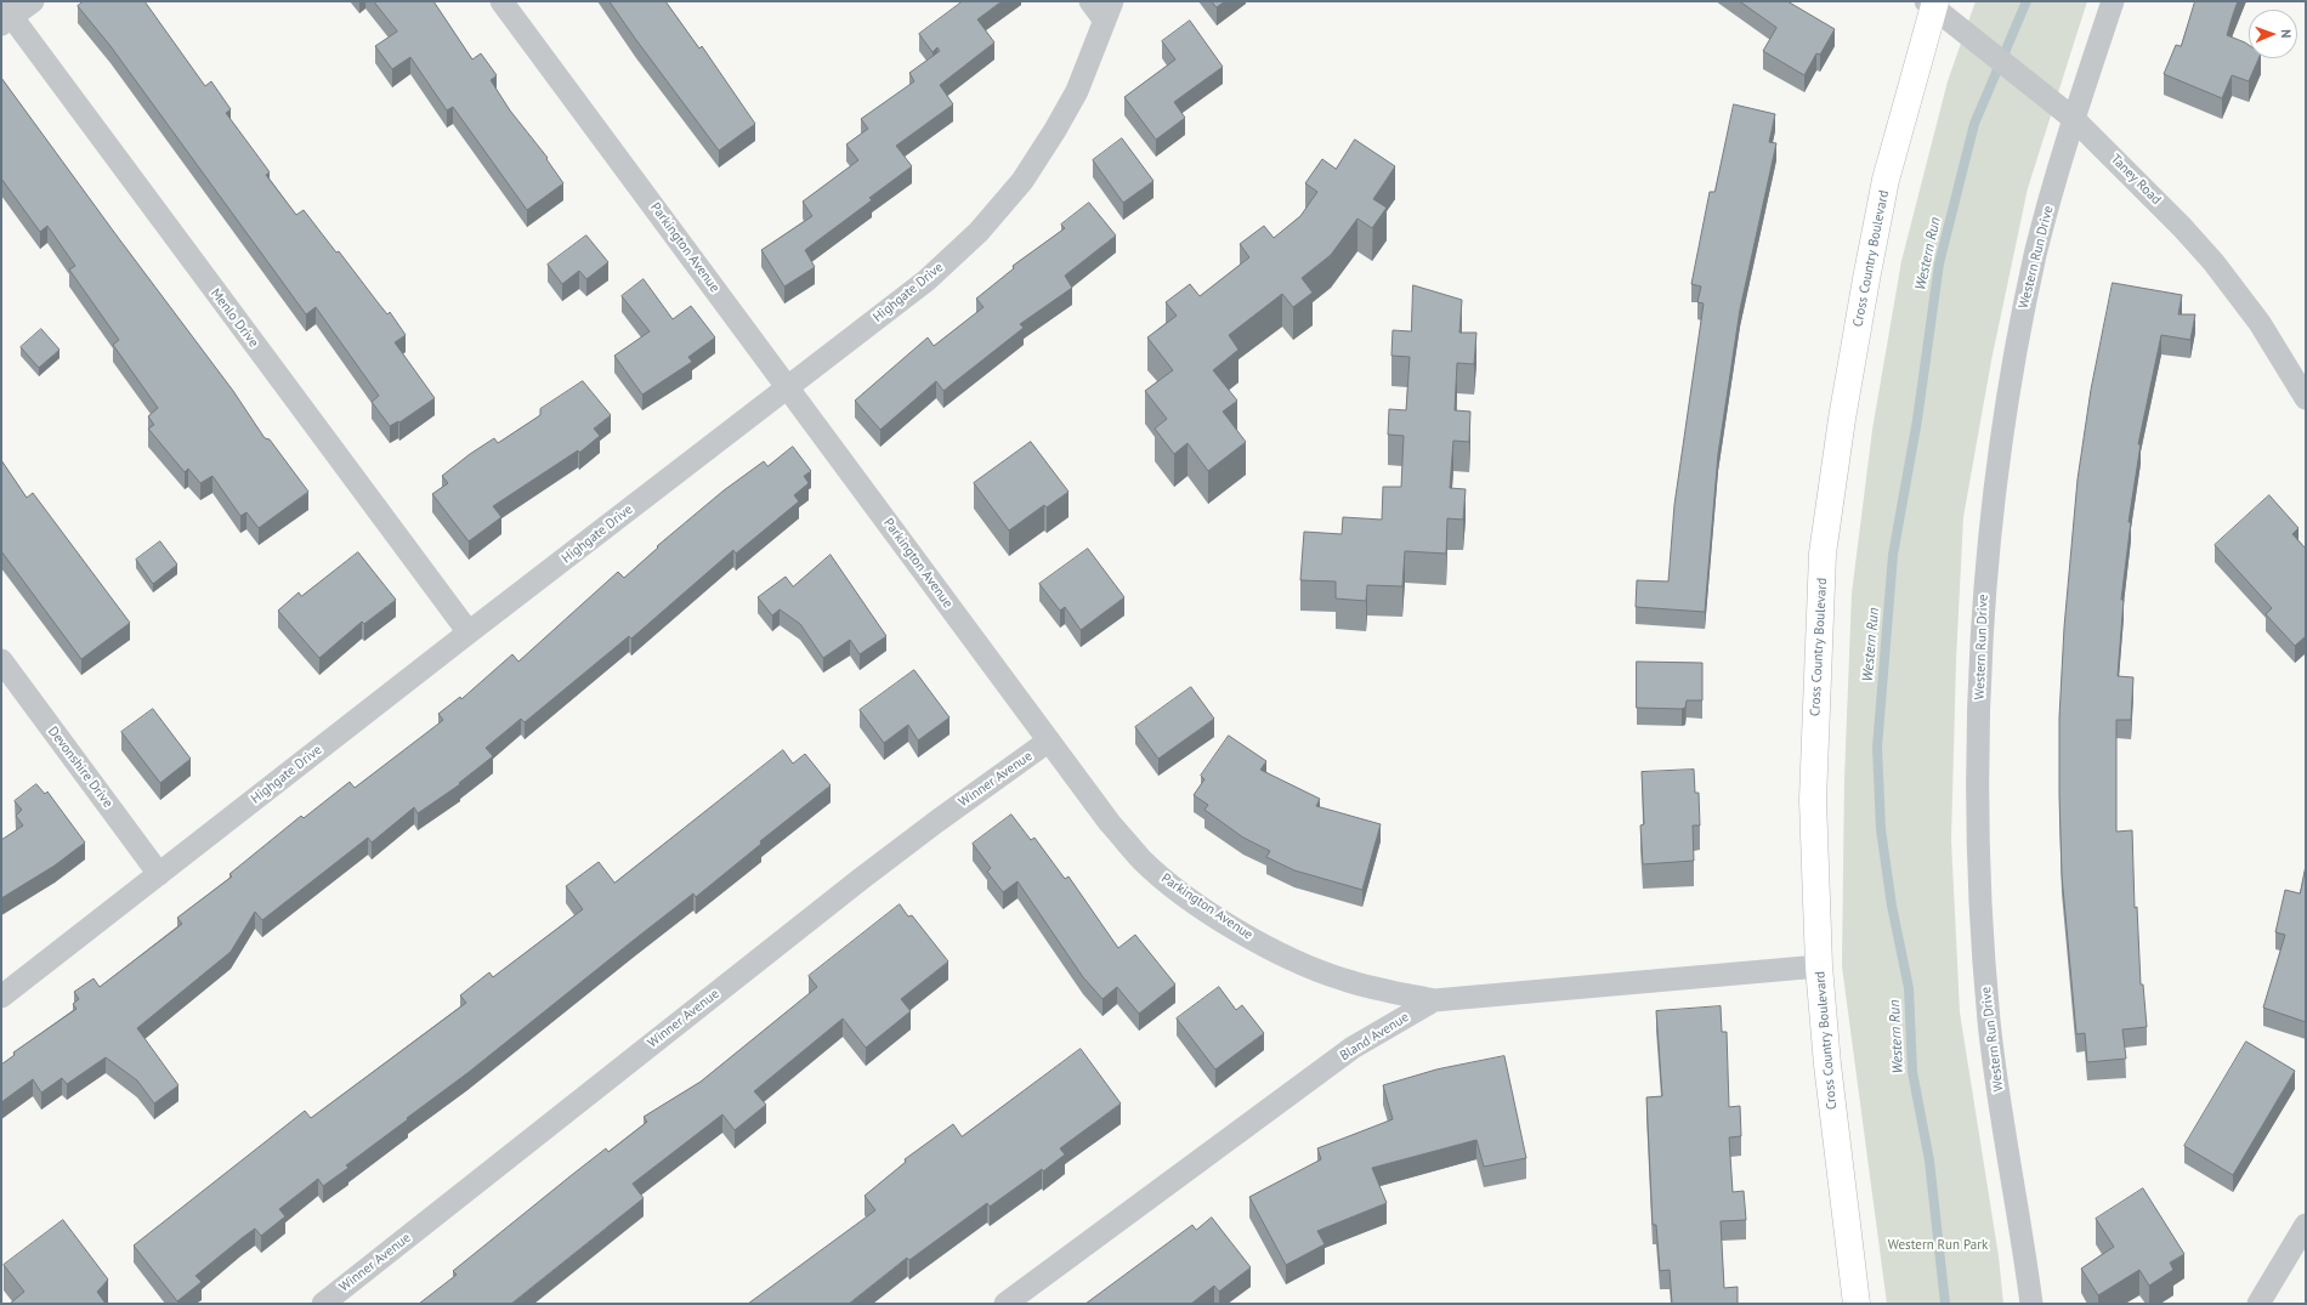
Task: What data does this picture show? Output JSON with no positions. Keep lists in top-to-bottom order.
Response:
{
  "streets": {
    "main road": ["Cross Country Boulevard"],
    "street": [
      "Taney Road",
      "Parkington Avenue",
      "Western Run Drive",
      "Highgate Drive",
      "Menlo Drive",
      "Devonshire Drive",
      "Winner Avenue",
      "Bland Avenue"
    ]
  },
  "crossings": [
    ["Taney Road", "Western Run Drive"],
    ["Taney Road", "Cross Country Boulevard"],
    ["Parkington Avenue", "Highgate Drive"],
    ["Parkington Avenue", "Winner Avenue"],
    ["Parkington Avenue", "Bland Avenue"],
    ["Cross Country Boulevard", "Bland Avenue"],
    ["Highgate Drive", "Menlo Drive"],
    ["Highgate Drive", "Devonshire Drive"]
  ],
  "water": ["Western Run"],
  "parks": ["Western Run Park"],
  "north": "right"
}
